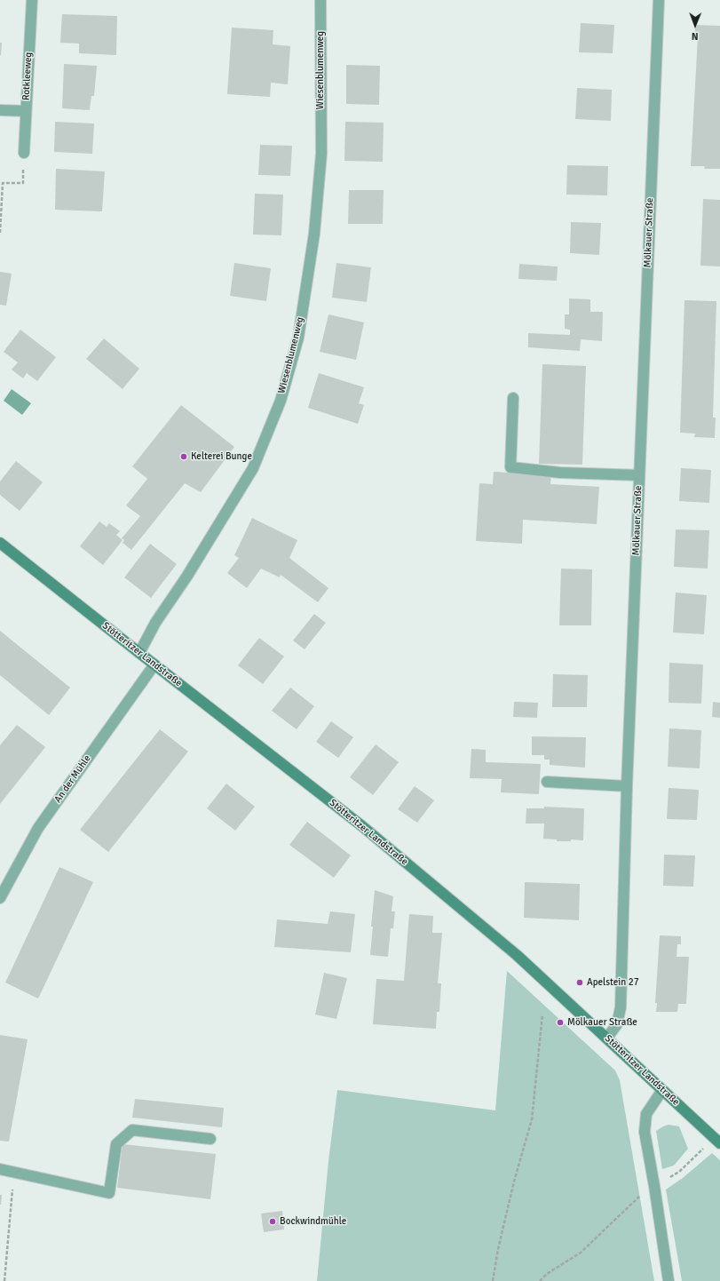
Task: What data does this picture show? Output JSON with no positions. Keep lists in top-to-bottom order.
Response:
{
  "streets": {
    "main road": ["Stötteritzer Landstraße"],
    "street": [
      "Wiesenblumenweg",
      "Rotkleeweg",
      "Mölkauer Straße",
      "An der Mühle"
    ]
  },
  "crossings": [
    ["Wiesenblumenweg", "Stötteritzer Landstraße"],
    ["Mölkauer Straße", "Stötteritzer Landstraße"],
    ["Stötteritzer Landstraße", "An der Mühle"]
  ],
  "places": [
    "Kelterei Bunge",
    "Apelstein 27",
    "Mölkauer Straße",
    "Bockwindmühle"
  ],
  "north": "bottom"
}
